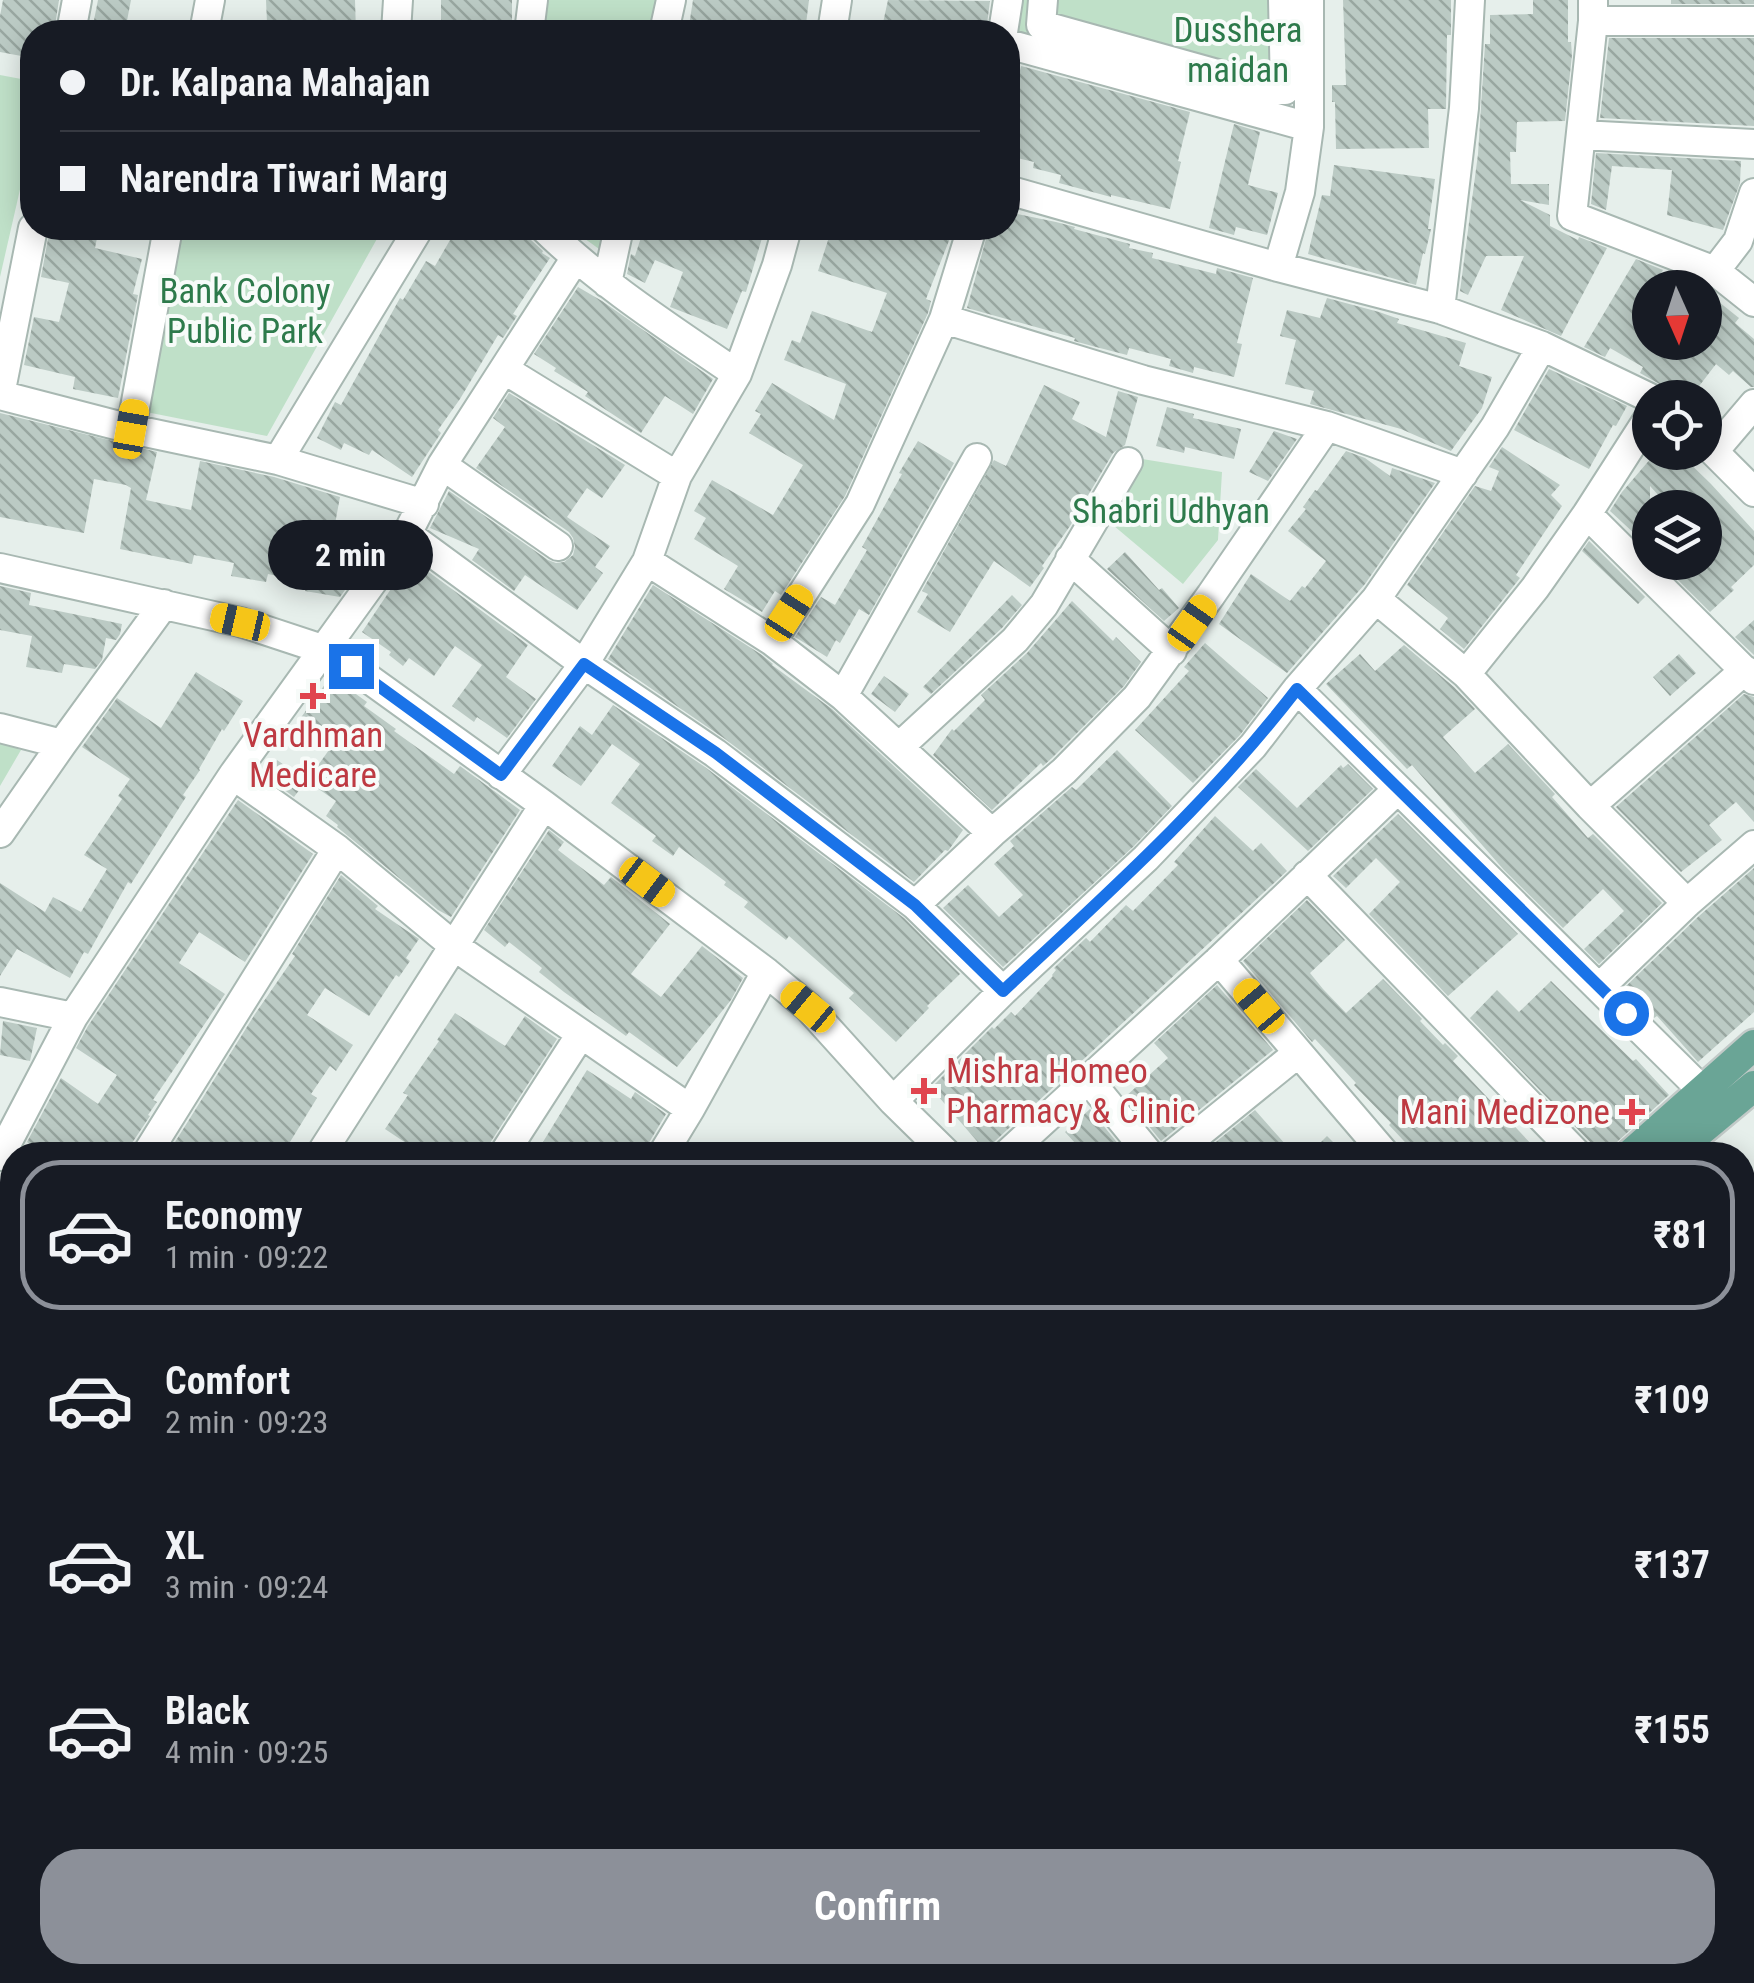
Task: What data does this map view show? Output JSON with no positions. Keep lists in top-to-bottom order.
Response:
{
  "parks": ["Dusshera maidan", "Bank Colony Public Park", "Shabri Udhyan"],
  "places": {
    "health": ["Vardhman Medicare", "Mishra Homeo Pharmacy & Clinic", "Mani Medizone"]
  },
  "north": "bottom",
  "page": {
    "banner": ["Dr. Kalpana Mahajan", "Narendra Tiwari Marg"],
    "bubble": "2 min",
    "list": [
      {
        "name": "Economy",
        "note": "1 min · 09:22",
        "value": "₹81"
      },
      {
        "name": "Comfort",
        "note": "2 min · 09:23",
        "value": "₹109"
      },
      {
        "name": "XL",
        "note": "3 min · 09:24",
        "value": "₹137"
      },
      {
        "name": "Black",
        "note": "4 min · 09:25",
        "value": "₹155"
      }
    ],
    "buttons": "Confirm"
  }
}
